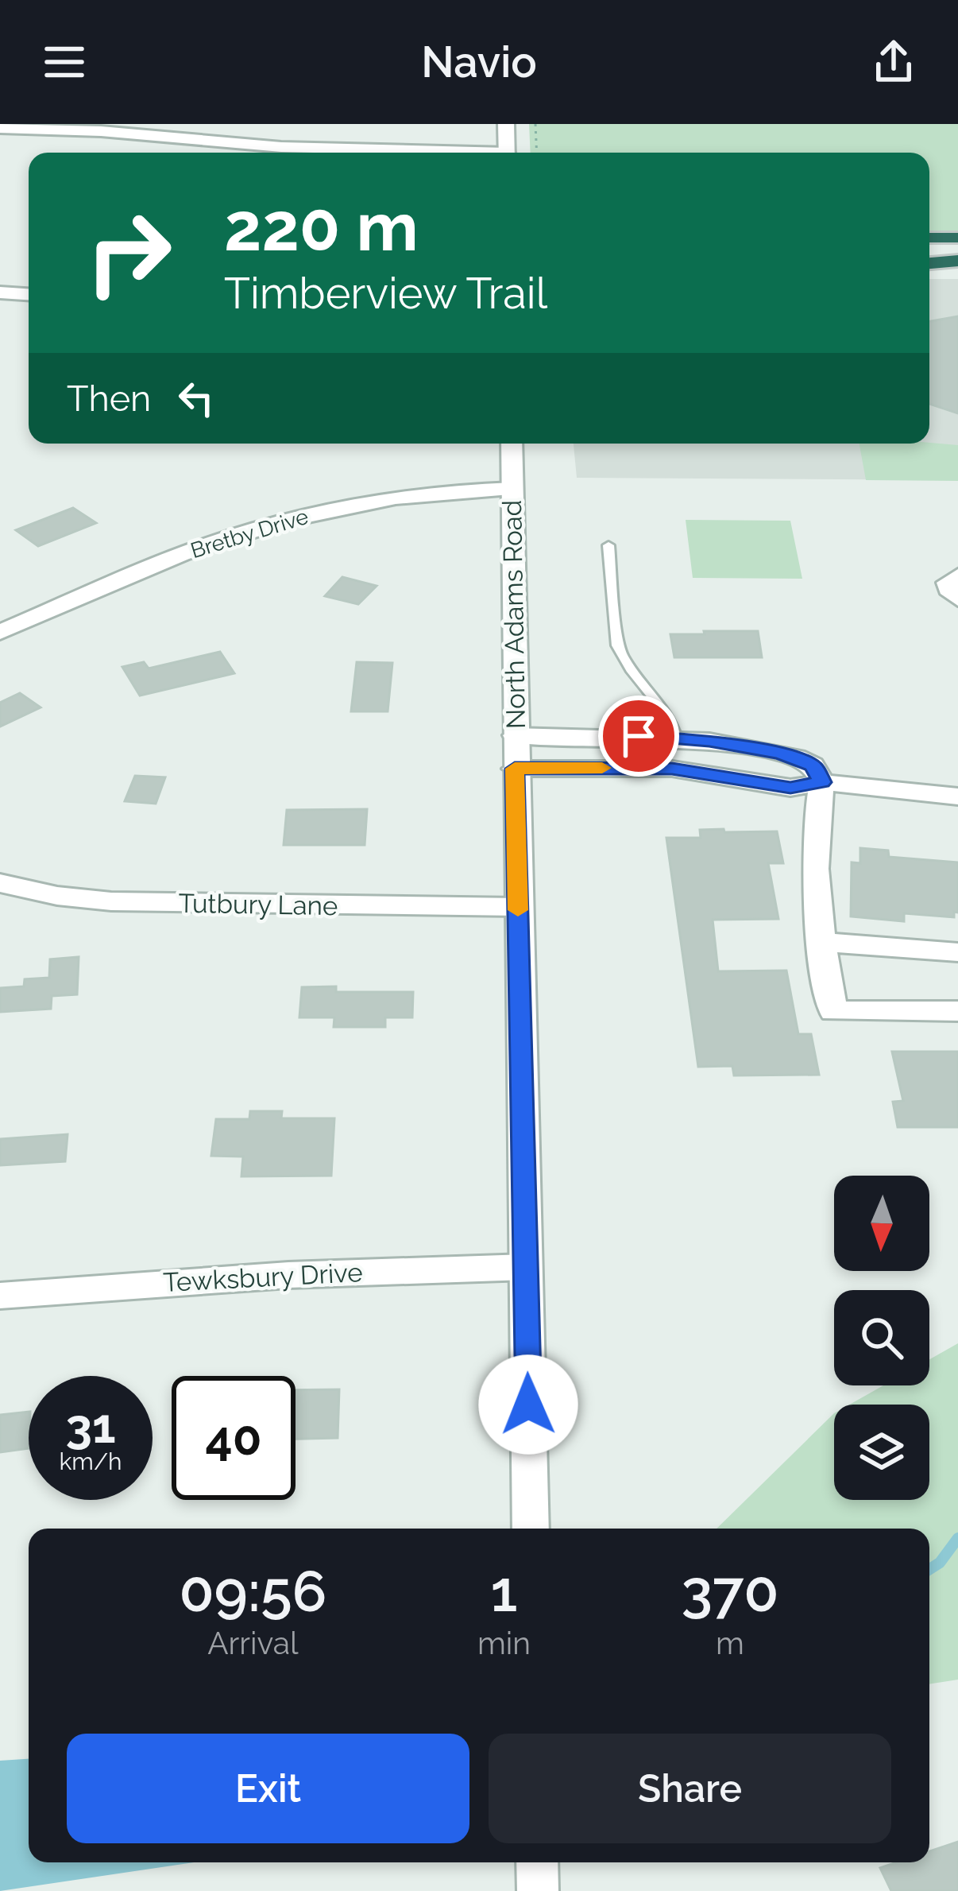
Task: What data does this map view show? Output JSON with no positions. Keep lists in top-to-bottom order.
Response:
{
  "streets": {
    "street": [
      "Bretby Drive",
      "North Adams Road",
      "Tutbury Lane",
      "Tewksbury Drive"
    ]
  },
  "crossings": [
    ["Bretby Drive", "North Adams Road"],
    ["North Adams Road", "Tutbury Lane"],
    ["North Adams Road", "Tewksbury Drive"]
  ],
  "north": "bottom",
  "page": {
    "header": "Navio",
    "turn": ["220 m", "Timberview Trail"],
    "then": "Then",
    "speed": "31 km/h",
    "limit": "40",
    "eta": [
      "09:56",
      "Arrival",
      "1",
      "min",
      "370",
      "m"
    ],
    "buttons": ["Exit", "Share"]
  }
}
